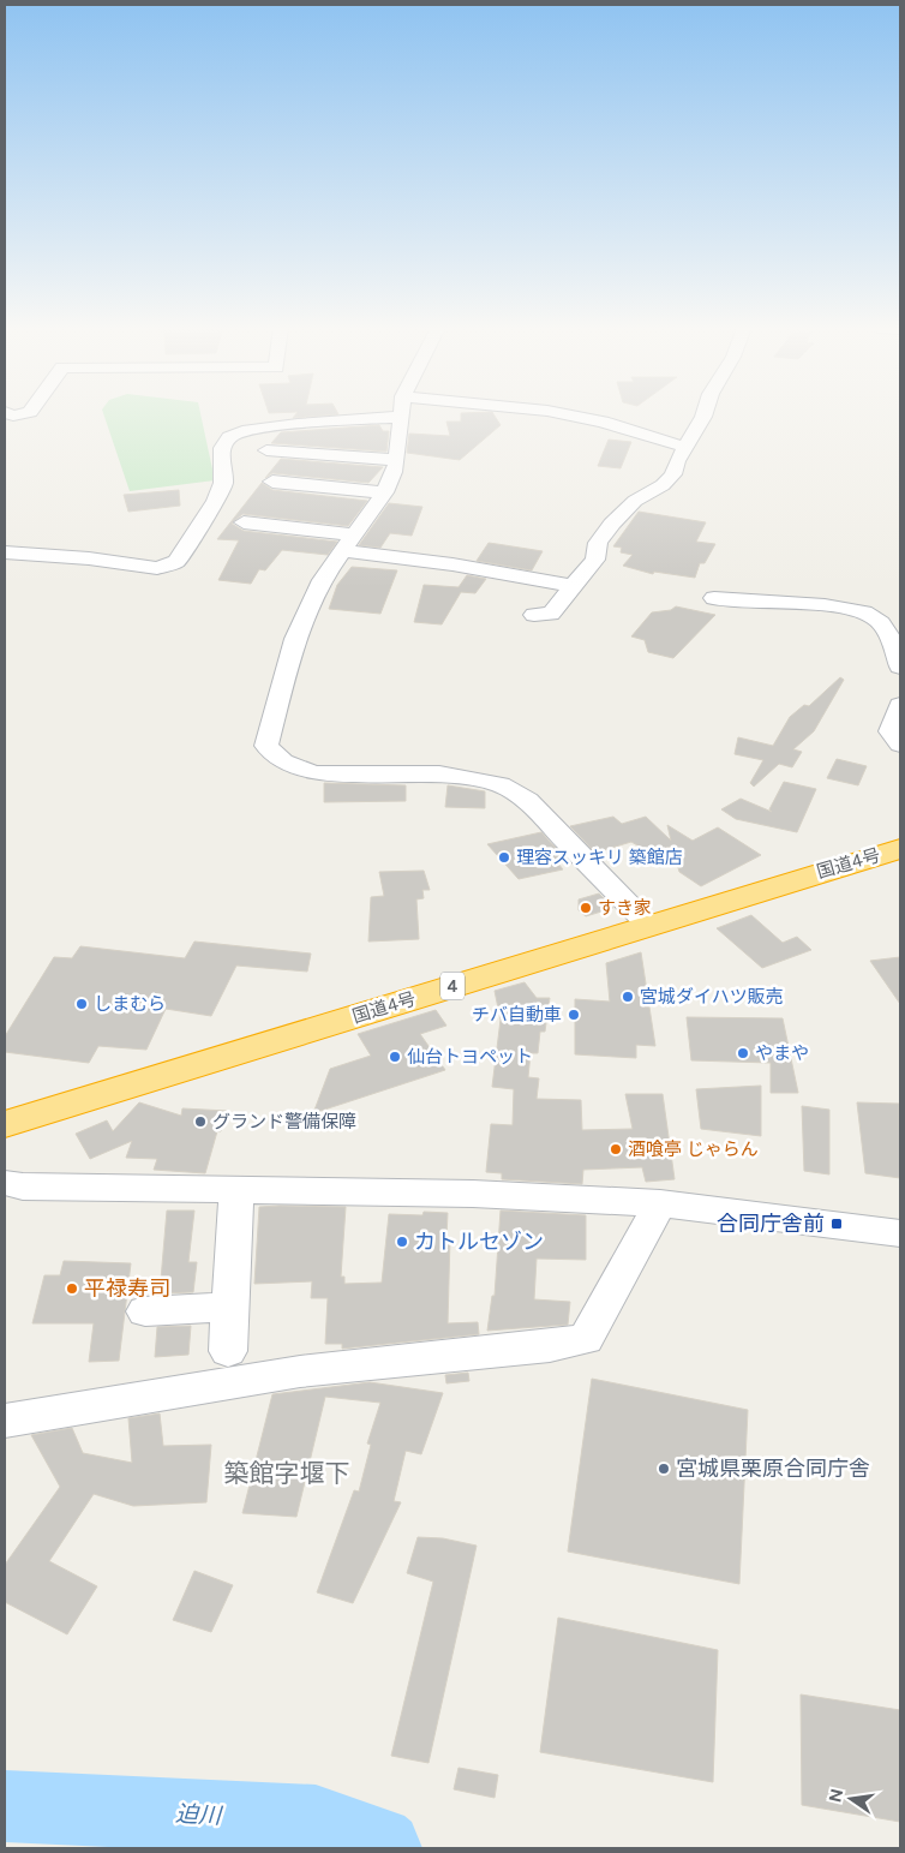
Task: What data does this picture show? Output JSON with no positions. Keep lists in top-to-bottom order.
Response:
{
  "streets": {
    "highway": ["国道4号", "4"]
  },
  "districts": ["築館字堰下"],
  "water": ["迫川"],
  "places": {
    "other": [
      "理容スッキリ 築館店",
      "すき家",
      "宮城ダイハツ販売",
      "しまむら",
      "チバ自動車",
      "やまや",
      "仙台トヨペット",
      "グランド警備保障",
      "酒喰亭 じゃらん",
      "カトルセゾン",
      "平禄寿司",
      "宮城県栗原合同庁舎"
    ],
    "transit": ["合同庁舎前"]
  },
  "north": "left"
}
